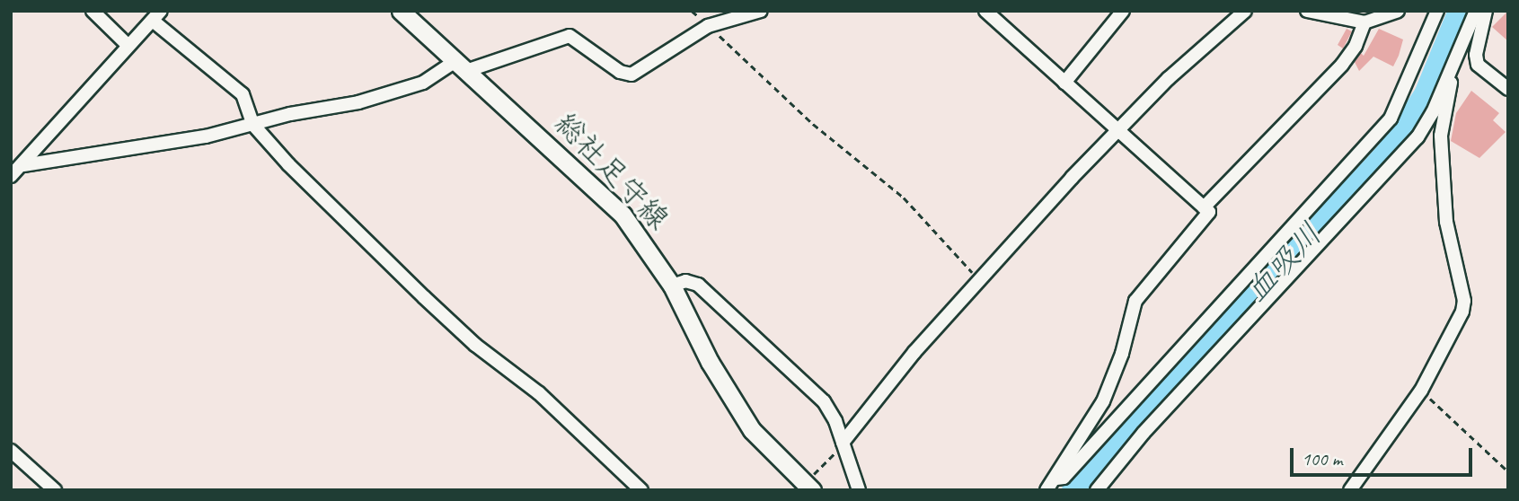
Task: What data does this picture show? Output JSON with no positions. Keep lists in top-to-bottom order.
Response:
{
  "streets": {
    "main road": ["総社足守線"]
  },
  "water": ["血吸川"],
  "scale_bar": "100 m"
}
